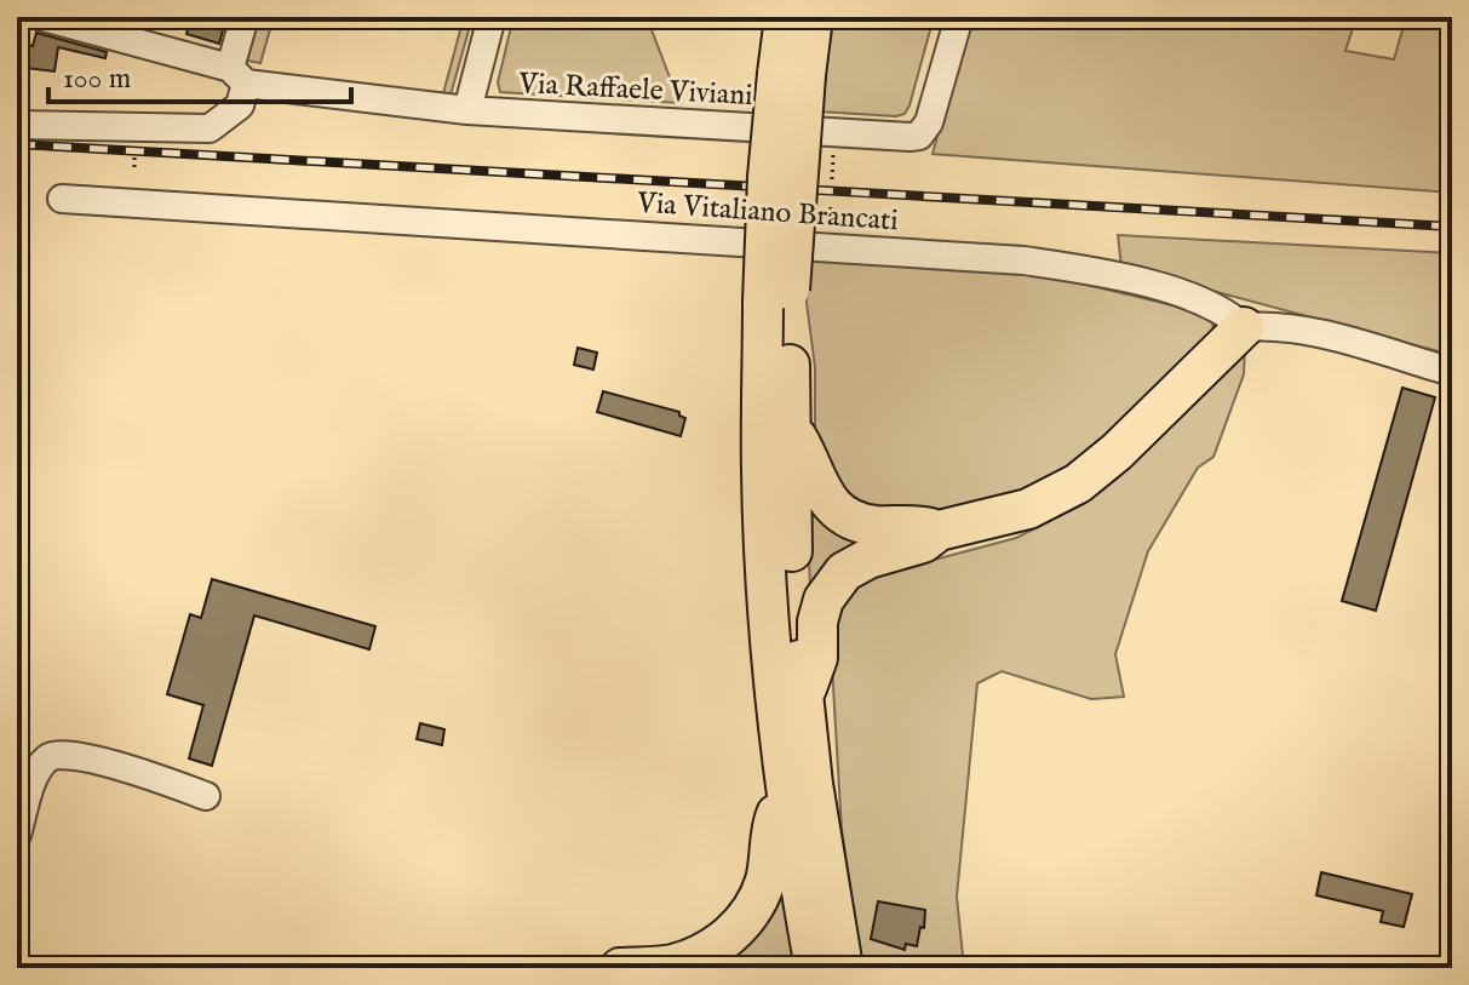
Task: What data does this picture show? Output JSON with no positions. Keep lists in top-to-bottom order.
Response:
{
  "streets": {
    "street": ["Via Raffaele Viviani", "Via Vitaliano Brancati"]
  },
  "scale_bar": "100 m"
}
